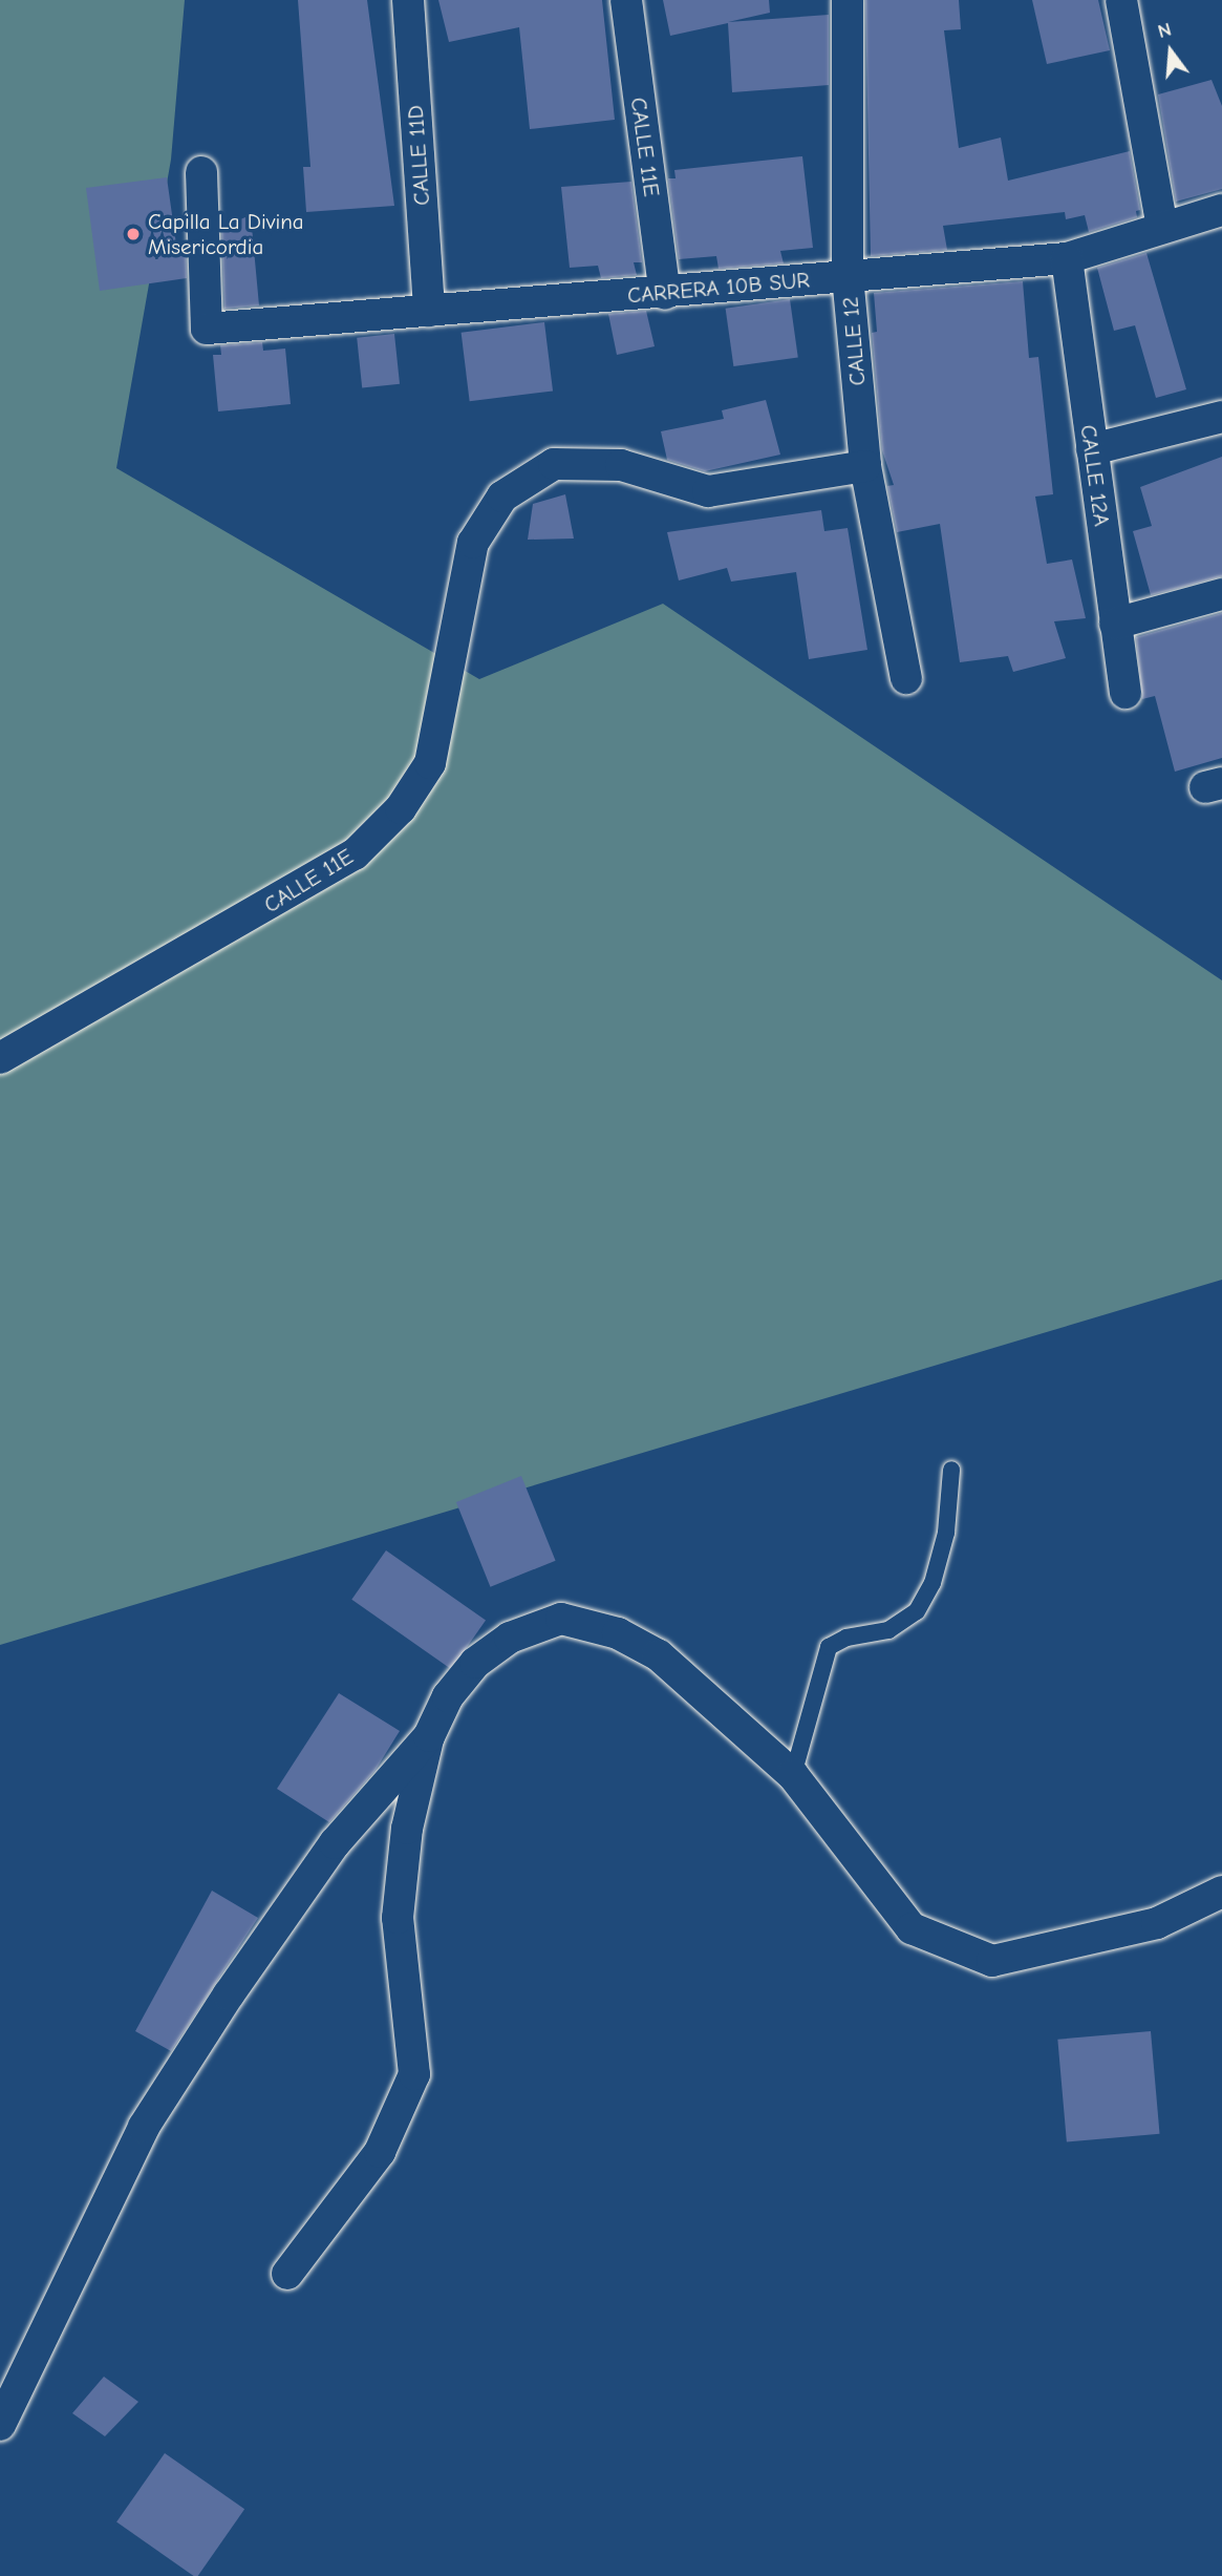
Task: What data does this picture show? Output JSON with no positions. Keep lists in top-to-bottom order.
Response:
{
  "streets": {
    "street": [
      "CALLE 11E",
      "CALLE 11D",
      "CARRERA 10B SUR",
      "CALLE 12",
      "CALLE 12A"
    ]
  },
  "crossings": [
    ["CALLE 11E", "CARRERA 10B SUR"],
    ["CALLE 11E", "CALLE 12"],
    ["CALLE 11D", "CARRERA 10B SUR"],
    ["CARRERA 10B SUR", "CALLE 12"],
    ["CARRERA 10B SUR", "CALLE 12A"]
  ],
  "places": ["Capilla La Divina Misericordia"],
  "north": "top"
}
